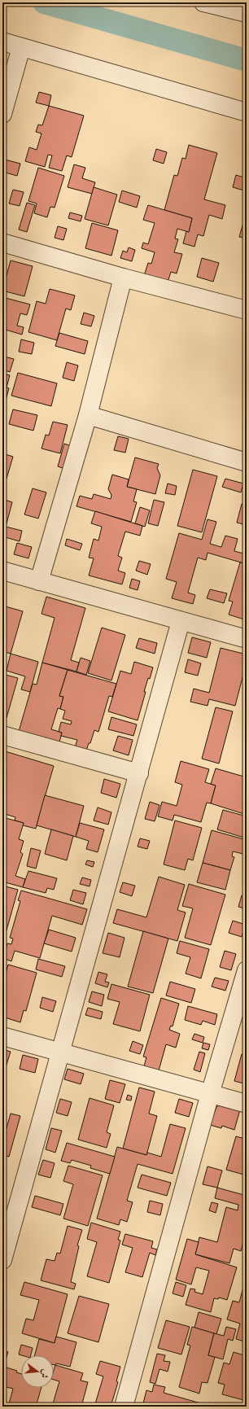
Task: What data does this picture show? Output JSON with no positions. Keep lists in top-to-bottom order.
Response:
{
  "north": "right"
}
